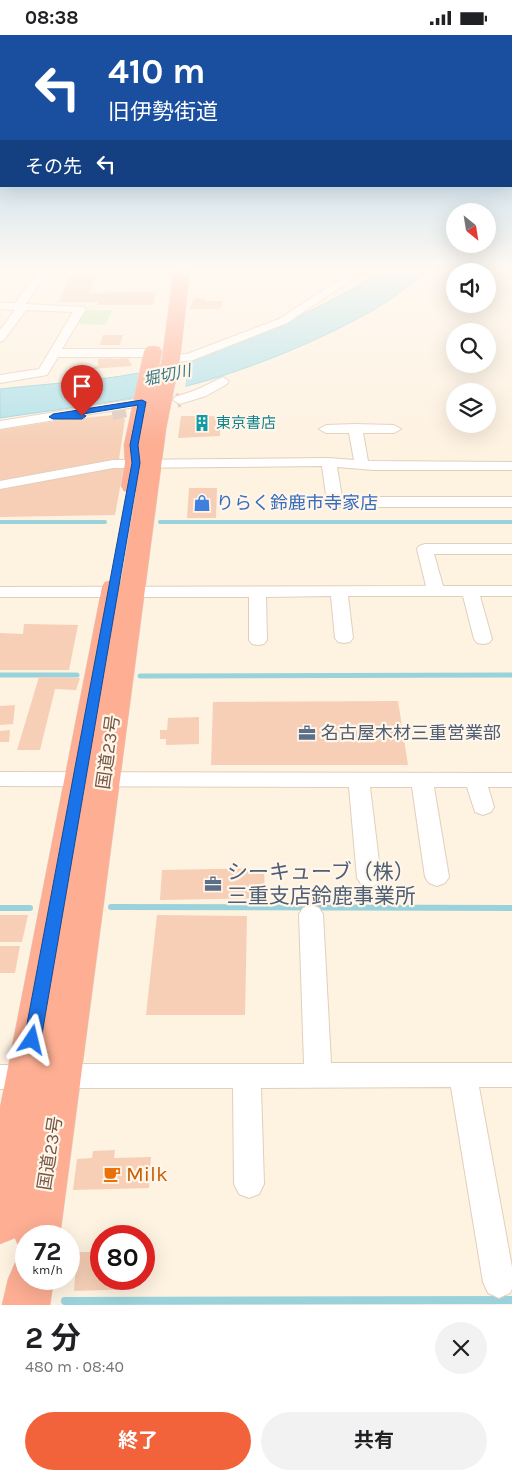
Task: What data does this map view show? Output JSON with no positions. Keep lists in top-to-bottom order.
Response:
{
  "streets": {
    "highway": ["国道23号"]
  },
  "water": ["堀切川"],
  "places": {
    "building": ["東京書店"],
    "shop": ["りらく鈴鹿市寺家店"],
    "office": ["名古屋木材三重営業部", "シーキューブ（株） 三重支店鈴鹿事業所"],
    "cafe": ["Milk"]
  },
  "north": "bottom right",
  "page": {
    "status": "08:38",
    "turn": ["410 m", "旧伊勢街道"],
    "then": "その先",
    "speed": "72 km/h",
    "limit": "80",
    "heading": ["2 分", "480 m · 08:40"],
    "buttons": ["終了", "共有"]
  }
}
